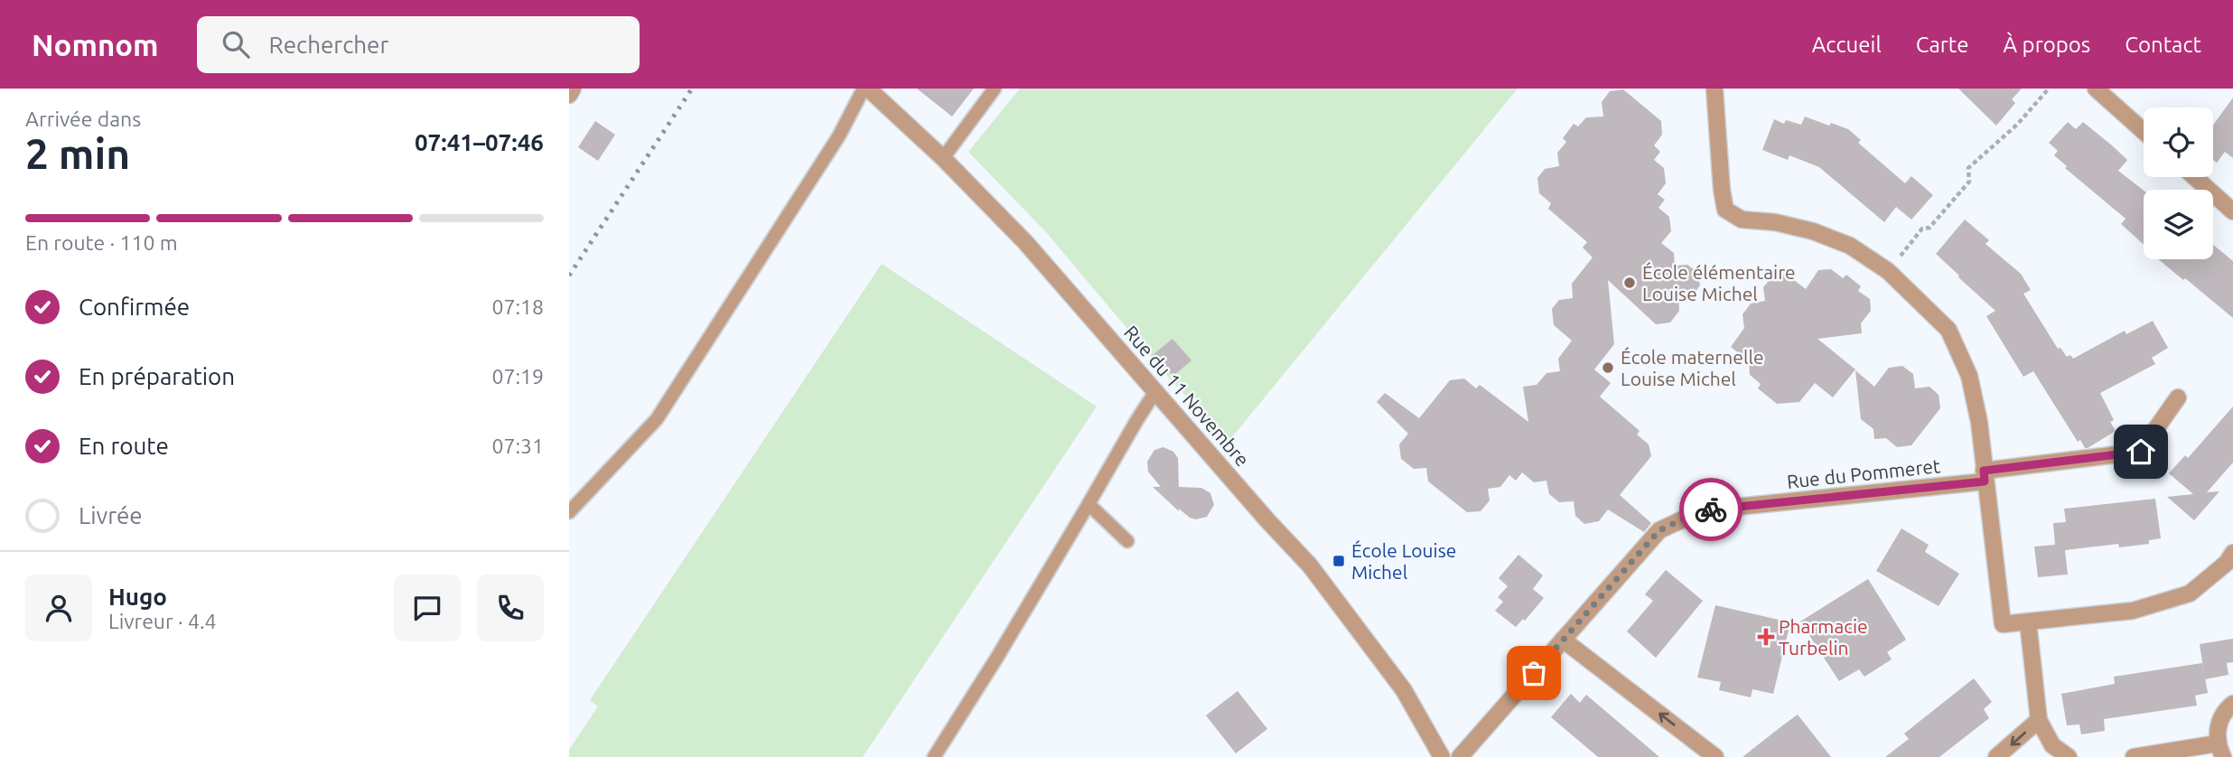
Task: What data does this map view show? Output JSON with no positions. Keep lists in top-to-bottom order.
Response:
{
  "streets": {
    "street": ["Rue du 11 Novembre", "Rue du Pommeret"]
  },
  "places": {
    "other": ["École élémentaire Louise Michel", "École maternelle Louise Michel"],
    "transit": ["École Louise Michel"],
    "health": ["Pharmacie Turbelin"]
  },
  "page": {
    "header": "Nomnom",
    "search": "Rechercher",
    "nav": [
      "Accueil",
      "Carte",
      "À propos",
      "Contact"
    ],
    "heading": ["2 min", "Arrivée dans", "07:41–07:46"],
    "panel": ["Hugo", "Livreur · 4.4"],
    "bar": "En route · 110 m",
    "list": [
      ["Confirmée", "07:18"],
      ["En préparation", "07:19"],
      ["En route", "07:31"],
      "Livrée"
    ]
  }
}
